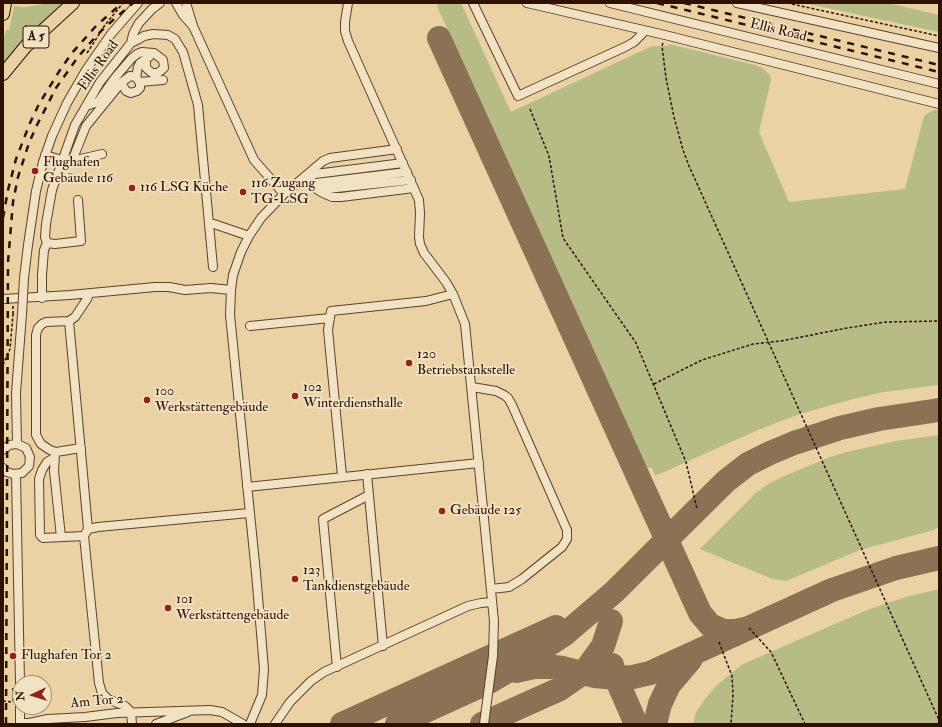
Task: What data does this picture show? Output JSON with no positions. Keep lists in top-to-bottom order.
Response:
{
  "streets": {
    "highway": ["A 5"],
    "street": ["Ellis Road", "Am Tor 2"]
  },
  "places": [
    "Flughafen Gebäude 116",
    "116 LSG Küche",
    "116 Zugang TG-LSG",
    "120 Betriebstankstelle",
    "102 Winterdiensthalle",
    "100 Werkstättengebäude",
    "Gebäude 125",
    "123 Tankdienstgebäude",
    "101 Werkstättengebäude",
    "Flughafen Tor 2"
  ],
  "north": "left"
}
